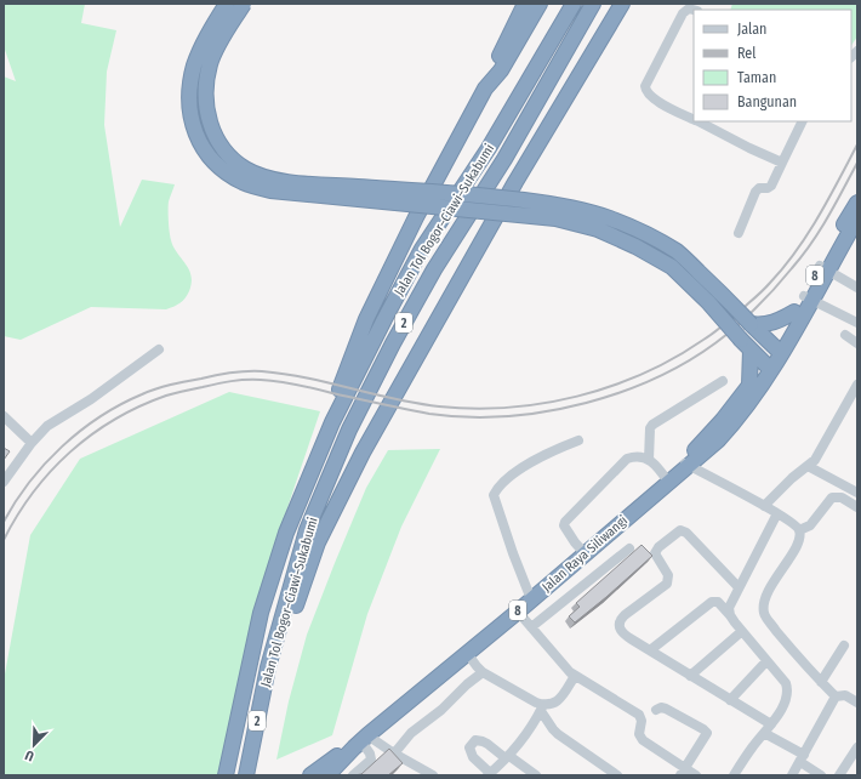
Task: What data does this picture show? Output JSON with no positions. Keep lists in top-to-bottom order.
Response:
{
  "streets": {
    "highway": [
      "Jalan Tol Bogor–Ciawi–Sukabumi",
      "8",
      "2",
      "Jalan Raya Siliwangi"
    ]
  },
  "legend": [
    "Jalan",
    "Rel",
    "Taman",
    "Bangunan"
  ],
  "north": "bottom left"
}
